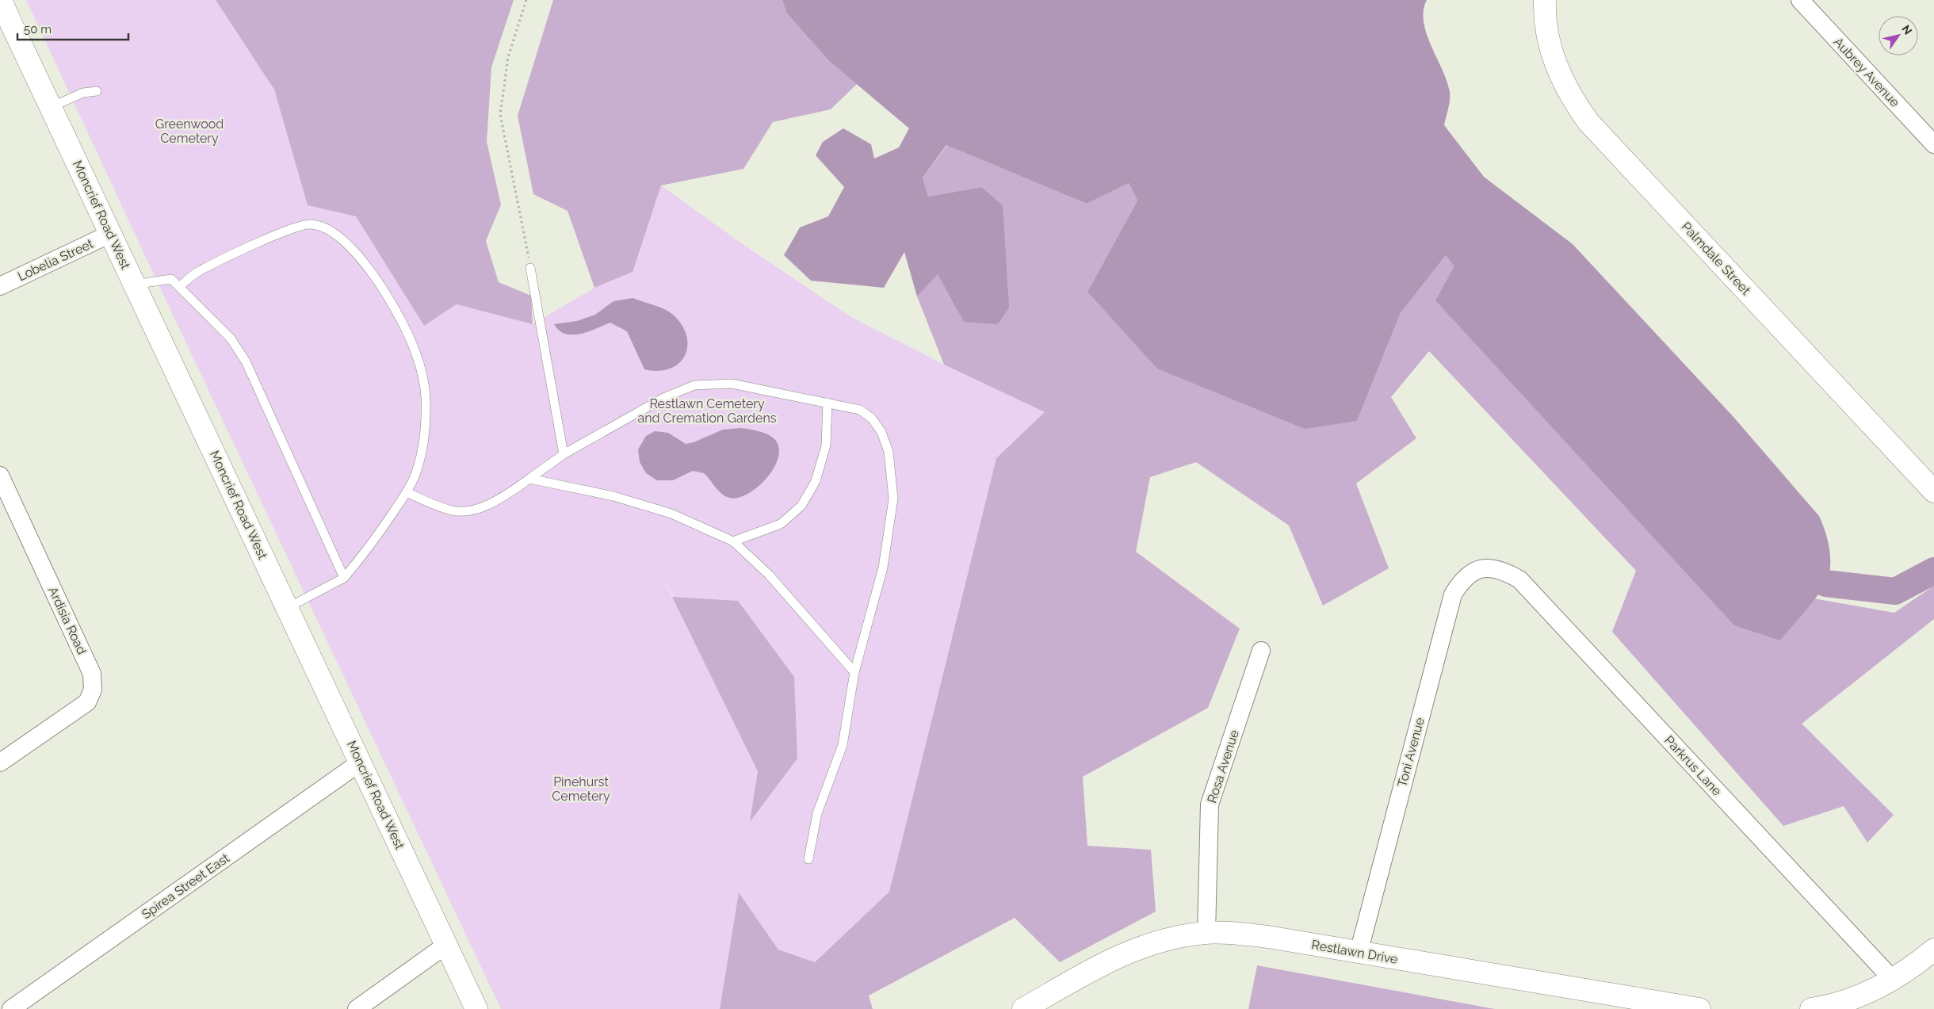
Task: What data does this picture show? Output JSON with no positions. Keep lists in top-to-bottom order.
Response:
{
  "streets": {
    "street": [
      "Aubrey Avenue",
      "Moncrief Road West",
      "Palmdale Street",
      "Lobelia Street",
      "Ardisia Road",
      "Toni Avenue",
      "Parkrus Lane",
      "Rosa Avenue",
      "Spirea Street East",
      "Restlawn Drive"
    ]
  },
  "crossings": [
    ["Moncrief Road West", "Lobelia Street"],
    ["Moncrief Road West", "Spirea Street East"],
    ["Toni Avenue", "Parkrus Lane"],
    ["Toni Avenue", "Restlawn Drive"],
    ["Rosa Avenue", "Restlawn Drive"]
  ],
  "parks": ["Greenwood Cemetery", "Restlawn Cemetery and Cremation Gardens", "Pinehurst Cemetery"],
  "scale_bar": "50 m",
  "north": "top right"
}
